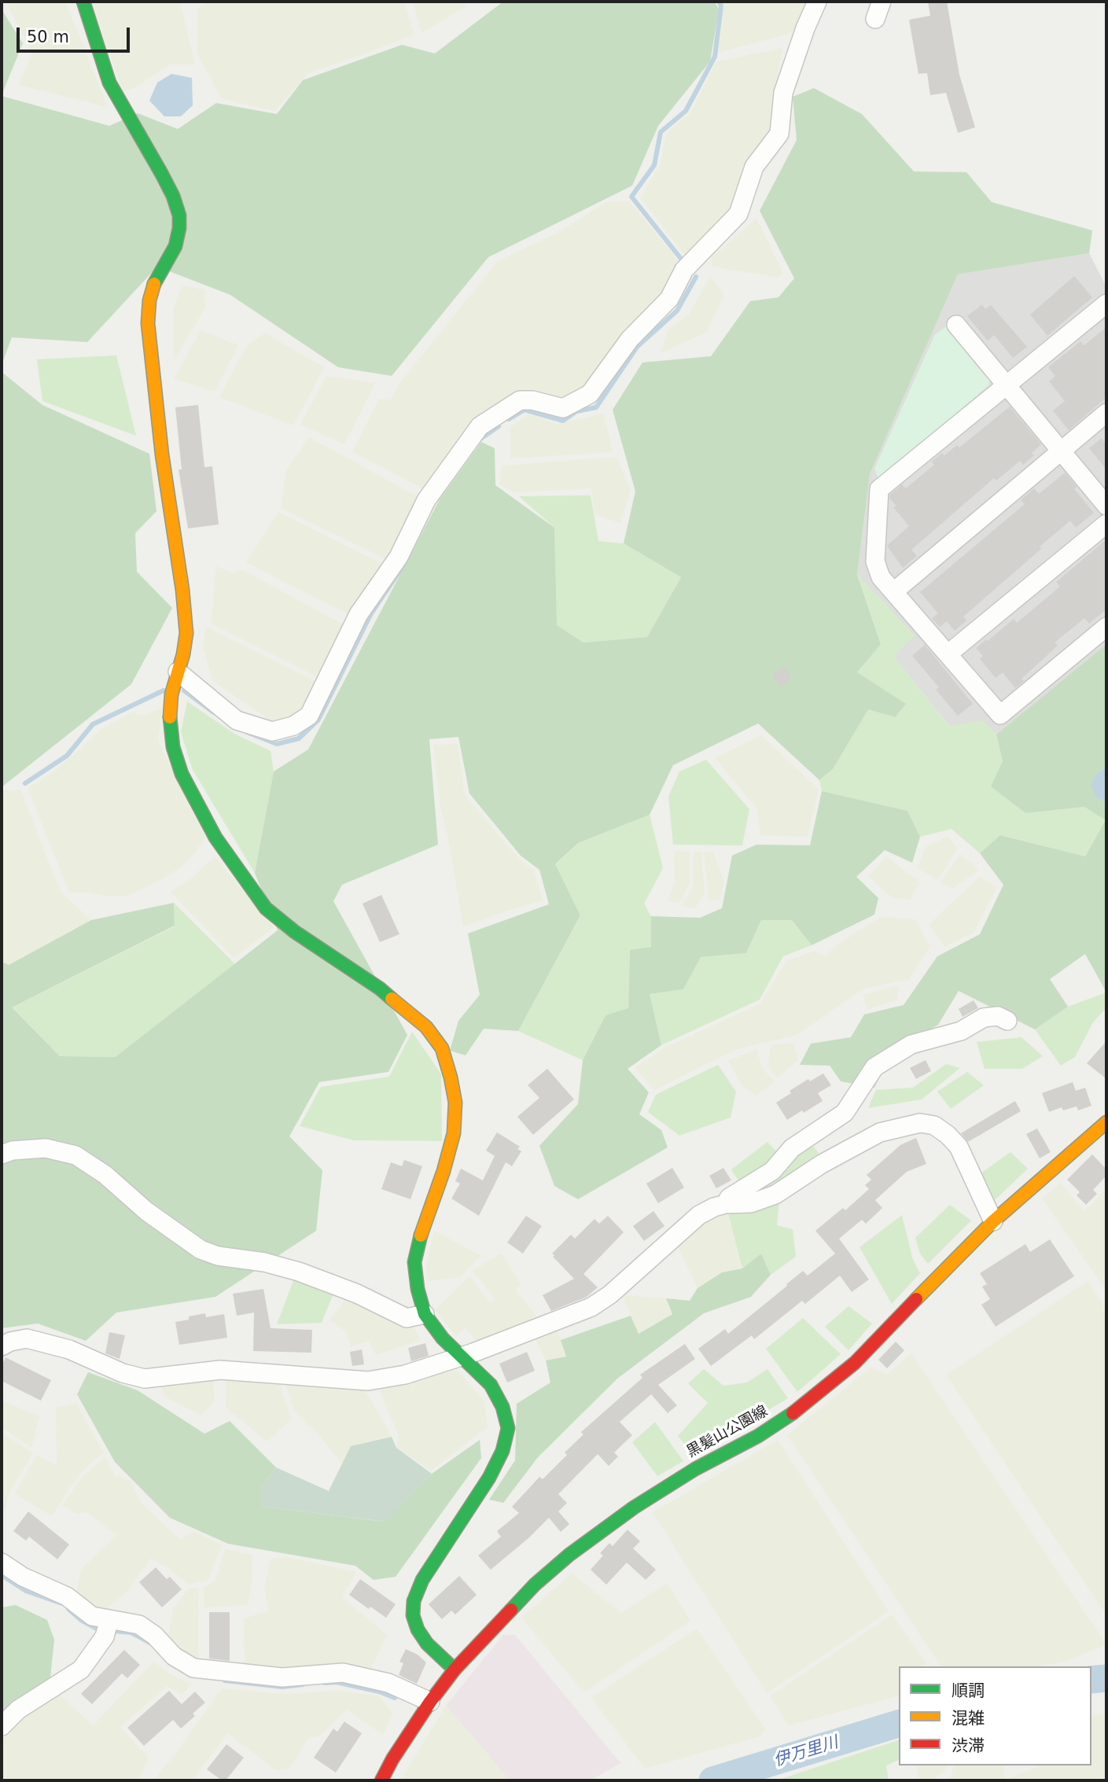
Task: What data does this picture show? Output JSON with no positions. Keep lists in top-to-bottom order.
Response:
{
  "streets": {
    "street": ["黒髪山公園線"]
  },
  "water": ["伊万里川"],
  "legend": ["順調", "混雑", "渋滞"],
  "scale_bar": "50 m"
}
